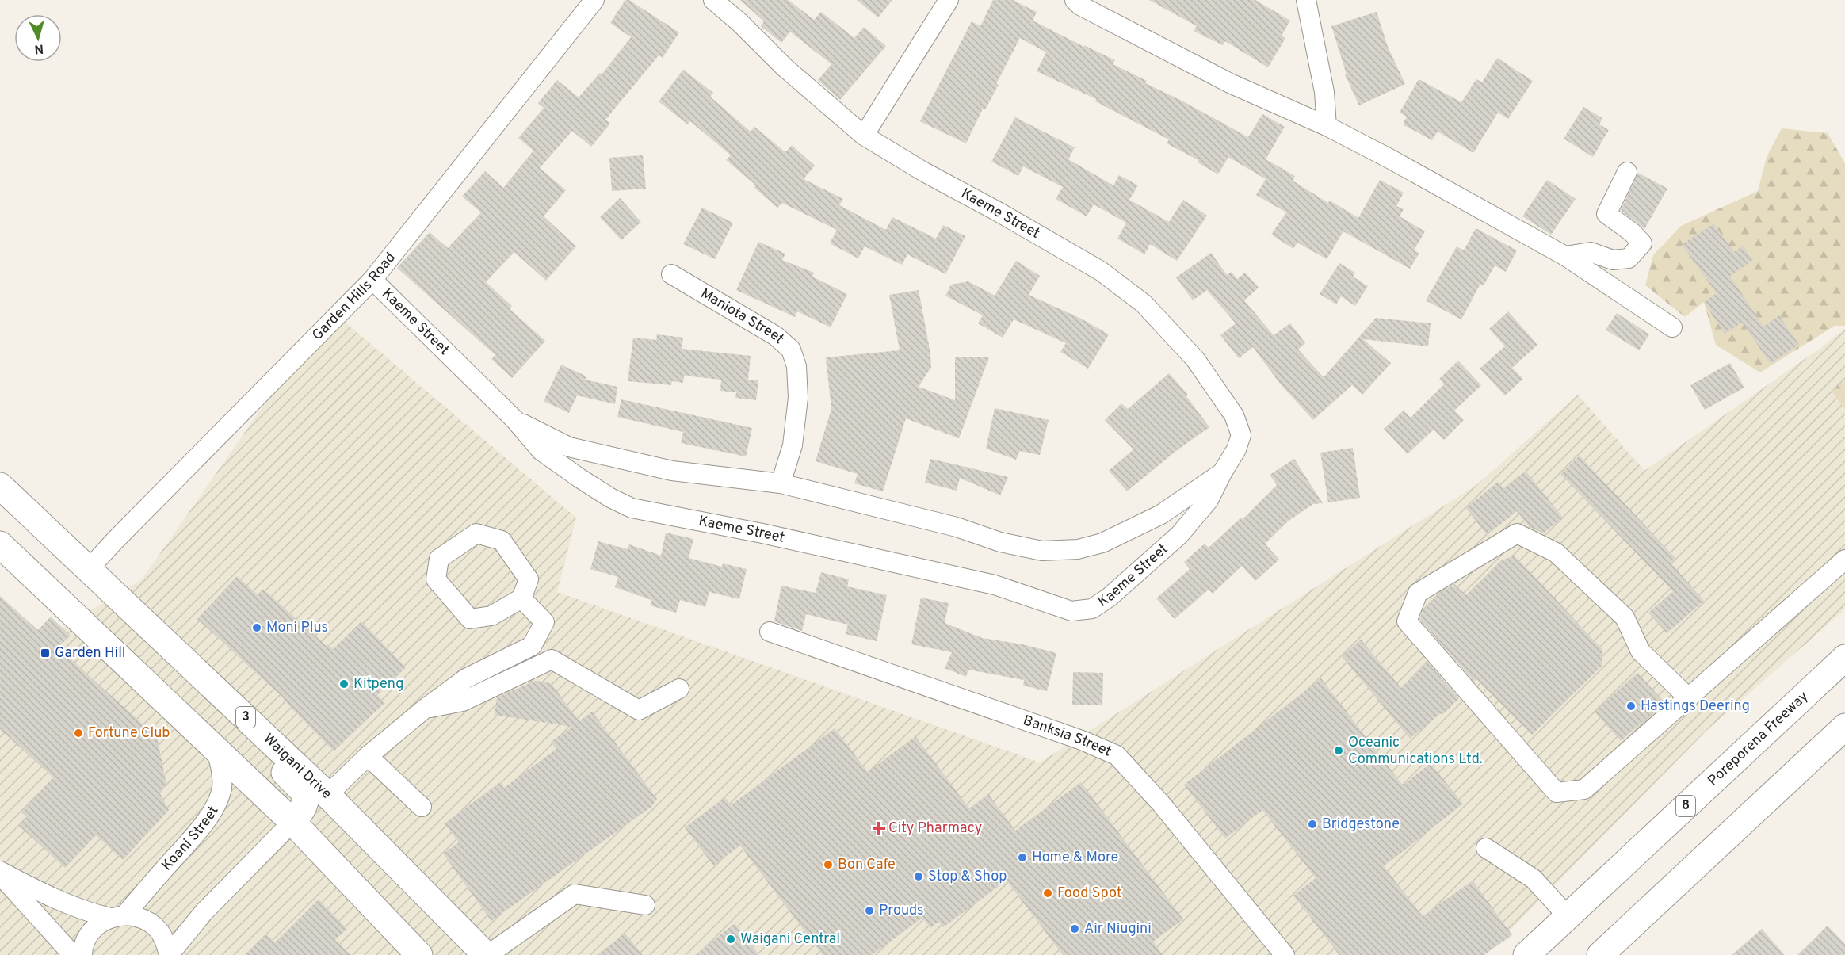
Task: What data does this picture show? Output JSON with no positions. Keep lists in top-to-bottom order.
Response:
{
  "streets": {
    "highway": [
      "3",
      "Poreporena Freeway",
      "Waigani Drive",
      "8"
    ],
    "street": [
      "Kaeme Street",
      "Garden Hills Road",
      "Maniota Street",
      "Banksia Street",
      "Koani Street"
    ]
  },
  "crossings": [
    ["Kaeme Street", "Garden Hills Road"],
    ["Garden Hills Road", "Waigani Drive"]
  ],
  "places": {
    "other": [
      "Moni Plus",
      "Kitpeng",
      "Hastings Deering",
      "Fortune Club",
      "Oceanic Communications Ltd.",
      "Bridgestone",
      "Home & More",
      "Bon Cafe",
      "Stop & Shop",
      "Food Spot",
      "Prouds",
      "Air Niugini",
      "Waigani Central"
    ],
    "transit": ["Garden Hill"],
    "health": ["City Pharmacy"]
  },
  "north": "bottom"
}
